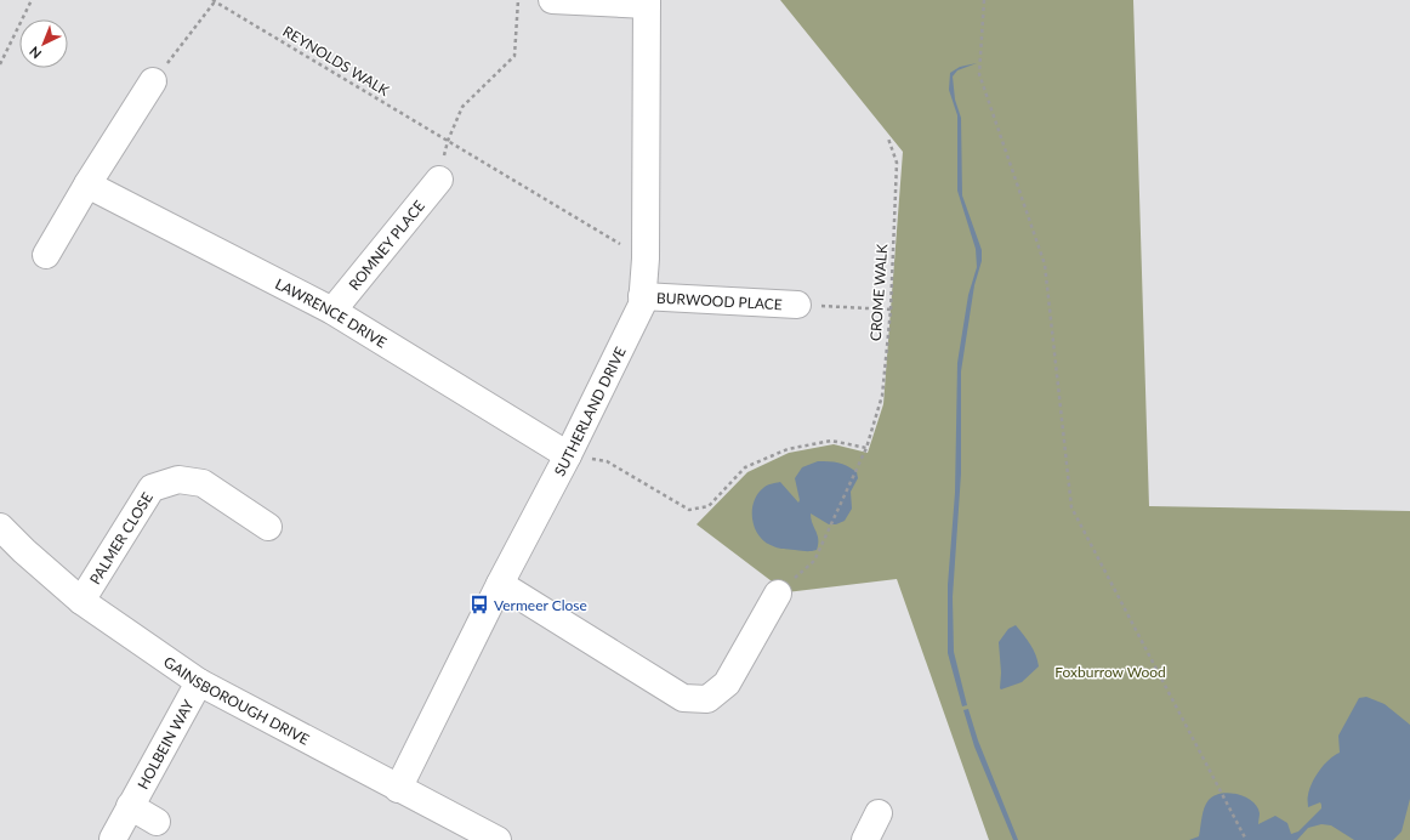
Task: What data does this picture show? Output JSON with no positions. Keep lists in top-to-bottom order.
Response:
{
  "streets": {
    "street": [
      "ROMNEY PLACE",
      "BURWOOD PLACE",
      "LAWRENCE DRIVE",
      "SUTHERLAND DRIVE",
      "PALMER CLOSE",
      "GAINSBOROUGH DRIVE",
      "HOLBEIN WAY"
    ],
    "path": ["REYNOLDS WALK", "CROME WALK"]
  },
  "crossings": [
    ["REYNOLDS WALK", "SUTHERLAND DRIVE"],
    ["ROMNEY PLACE", "LAWRENCE DRIVE"],
    ["BURWOOD PLACE", "SUTHERLAND DRIVE"],
    ["LAWRENCE DRIVE", "SUTHERLAND DRIVE"],
    ["SUTHERLAND DRIVE", "GAINSBOROUGH DRIVE"],
    ["PALMER CLOSE", "GAINSBOROUGH DRIVE"],
    ["GAINSBOROUGH DRIVE", "HOLBEIN WAY"]
  ],
  "parks": ["Foxburrow Wood"],
  "places": {
    "bus stop": ["Vermeer Close"]
  },
  "north": "bottom left"
}
